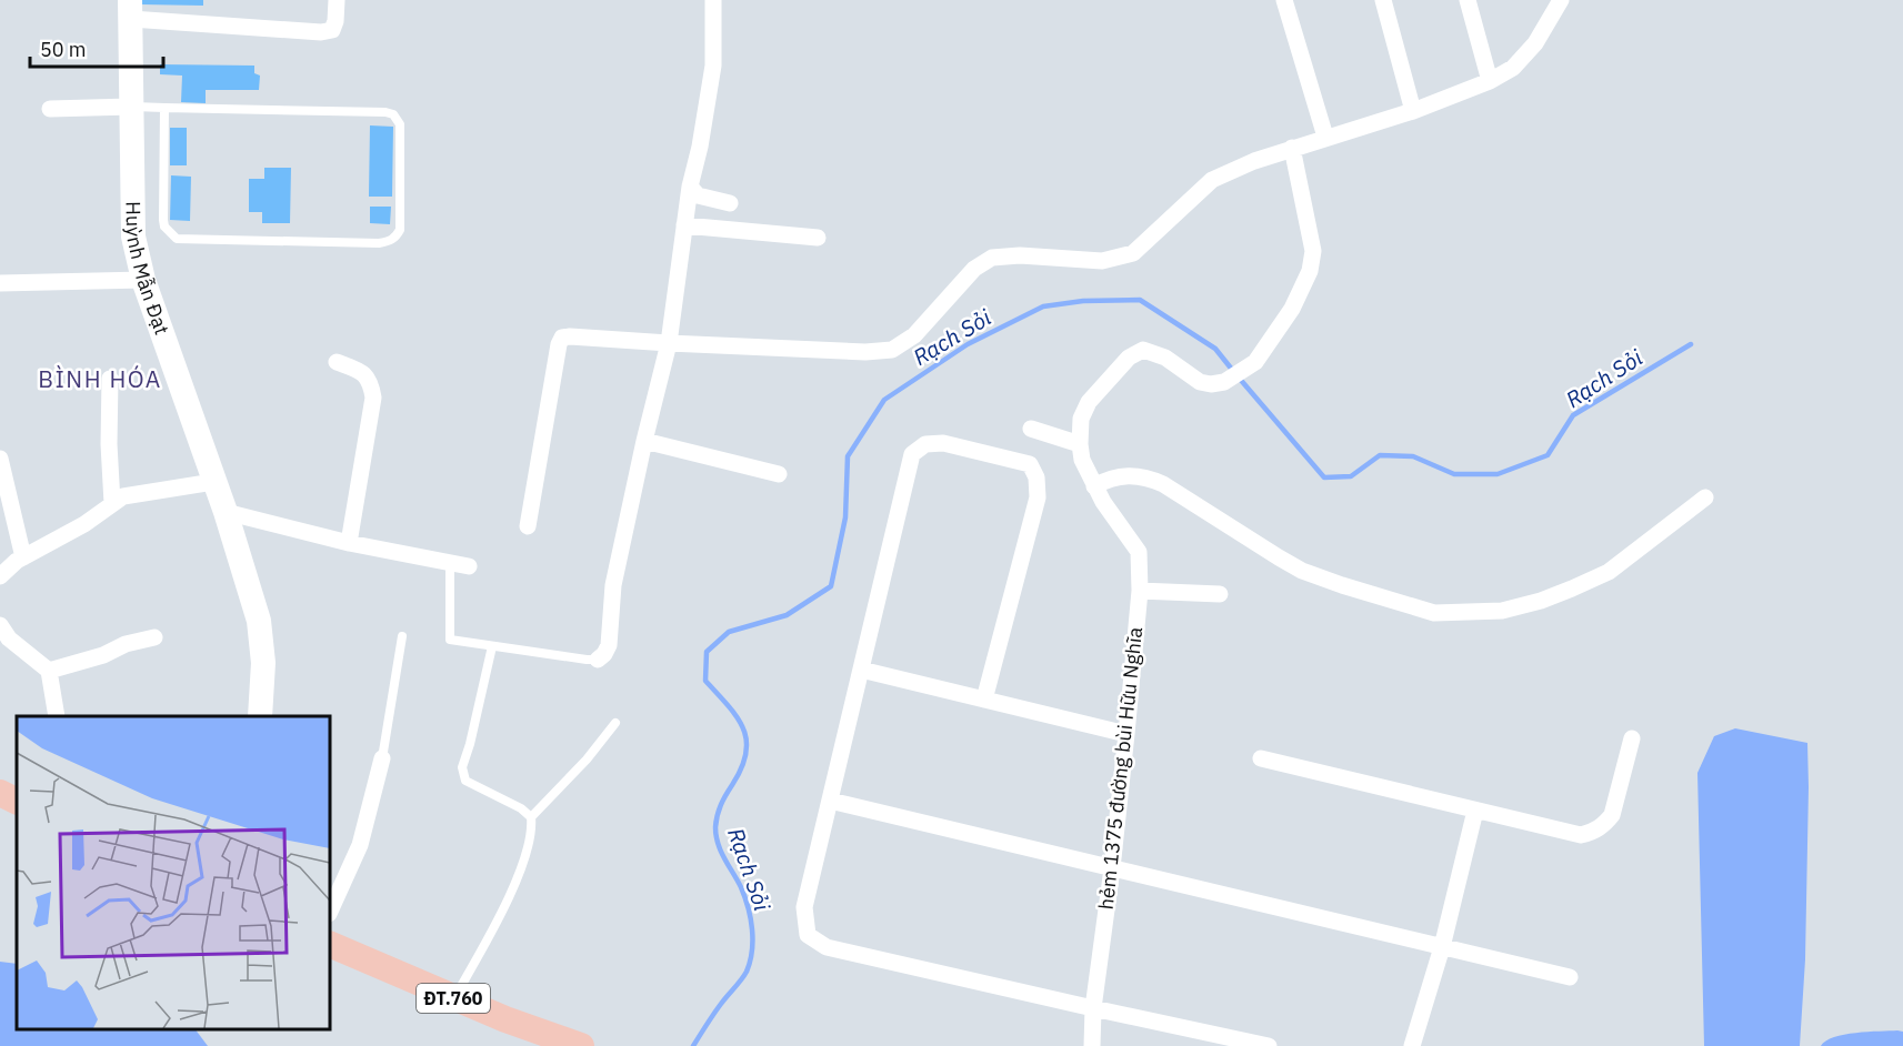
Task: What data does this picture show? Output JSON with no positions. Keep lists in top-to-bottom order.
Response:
{
  "streets": {
    "main road": ["Huỳnh Mẫn Đạt", "ĐT.760"],
    "street": ["hẻm 1375 đường bùi Hữu Nghĩa"]
  },
  "districts": ["BÌNH HÓA"],
  "water": ["Rạch Sỏi"],
  "scale_bar": "50 m"
}
